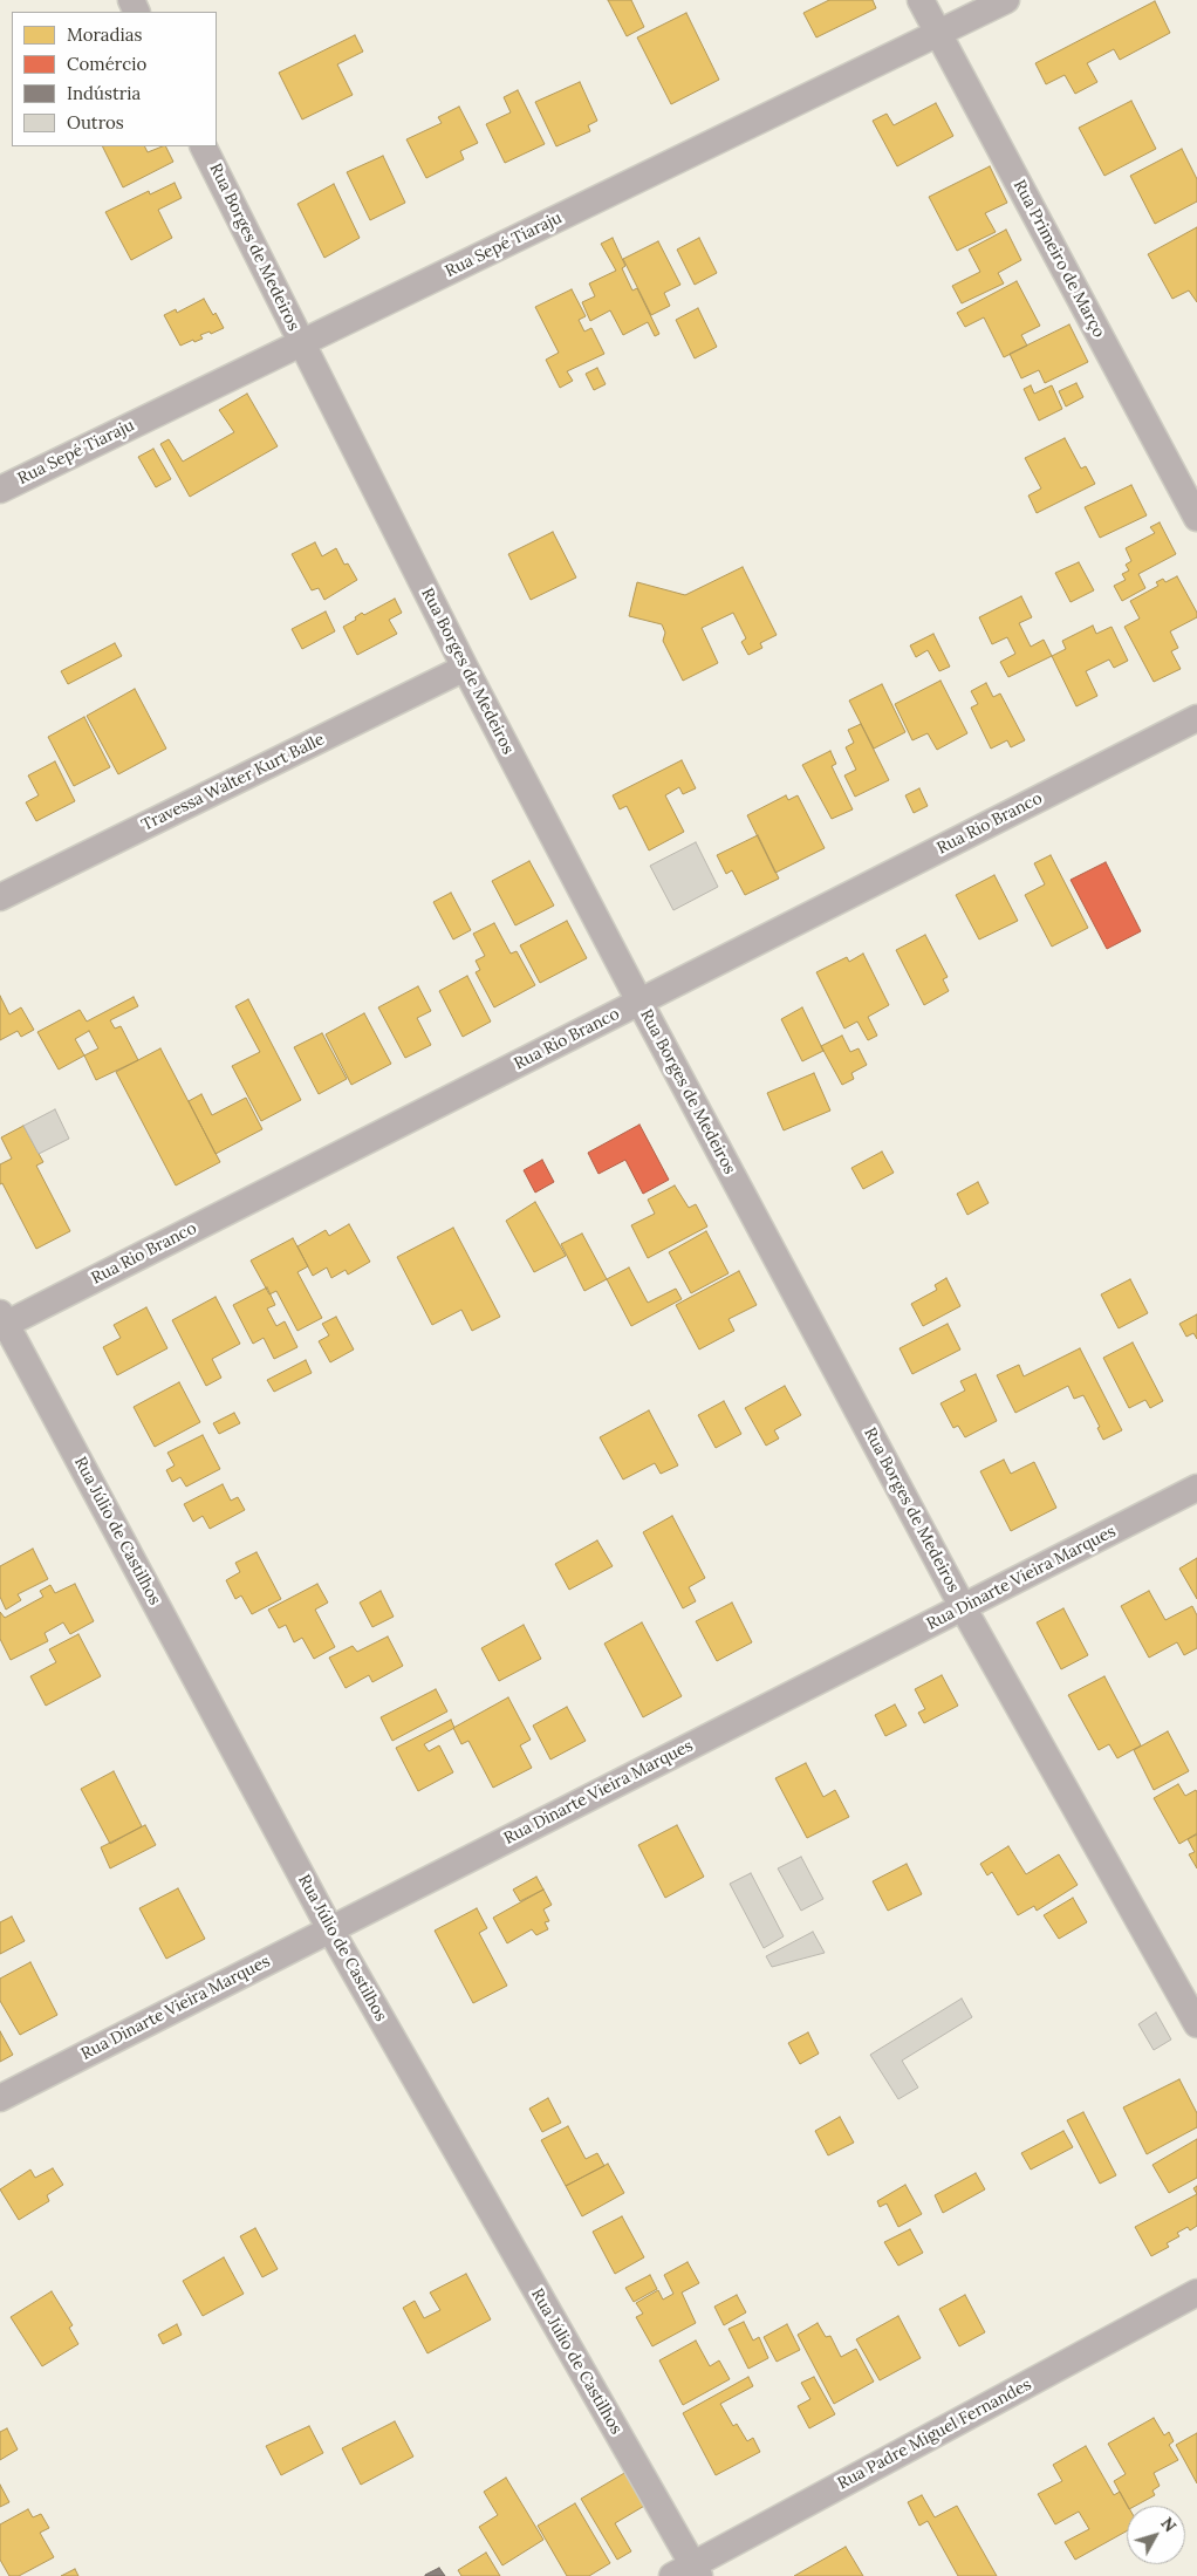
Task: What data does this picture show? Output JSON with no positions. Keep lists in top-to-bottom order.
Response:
{
  "streets": {
    "street": [
      "Rua Sepé Tiaraju",
      "Rua Borges de Medeiros",
      "Rua Primeiro de Março",
      "Travessa Walter Kurt Balle",
      "Rua Rio Branco",
      "Rua Júlio de Castilhos",
      "Rua Dinarte Vieira Marques",
      "Rua Padre Miguel Fernandes"
    ]
  },
  "crossings": [
    ["Rua Sepé Tiaraju", "Rua Borges de Medeiros"],
    ["Rua Sepé Tiaraju", "Rua Primeiro de Março"],
    ["Rua Borges de Medeiros", "Travessa Walter Kurt Balle"],
    ["Rua Borges de Medeiros", "Rua Rio Branco"],
    ["Rua Borges de Medeiros", "Rua Dinarte Vieira Marques"],
    ["Rua Rio Branco", "Rua Júlio de Castilhos"],
    ["Rua Júlio de Castilhos", "Rua Dinarte Vieira Marques"],
    ["Rua Júlio de Castilhos", "Rua Padre Miguel Fernandes"]
  ],
  "legend": [
    "Moradias",
    "Comércio",
    "Indústria",
    "Outros"
  ],
  "north": "top right"
}
